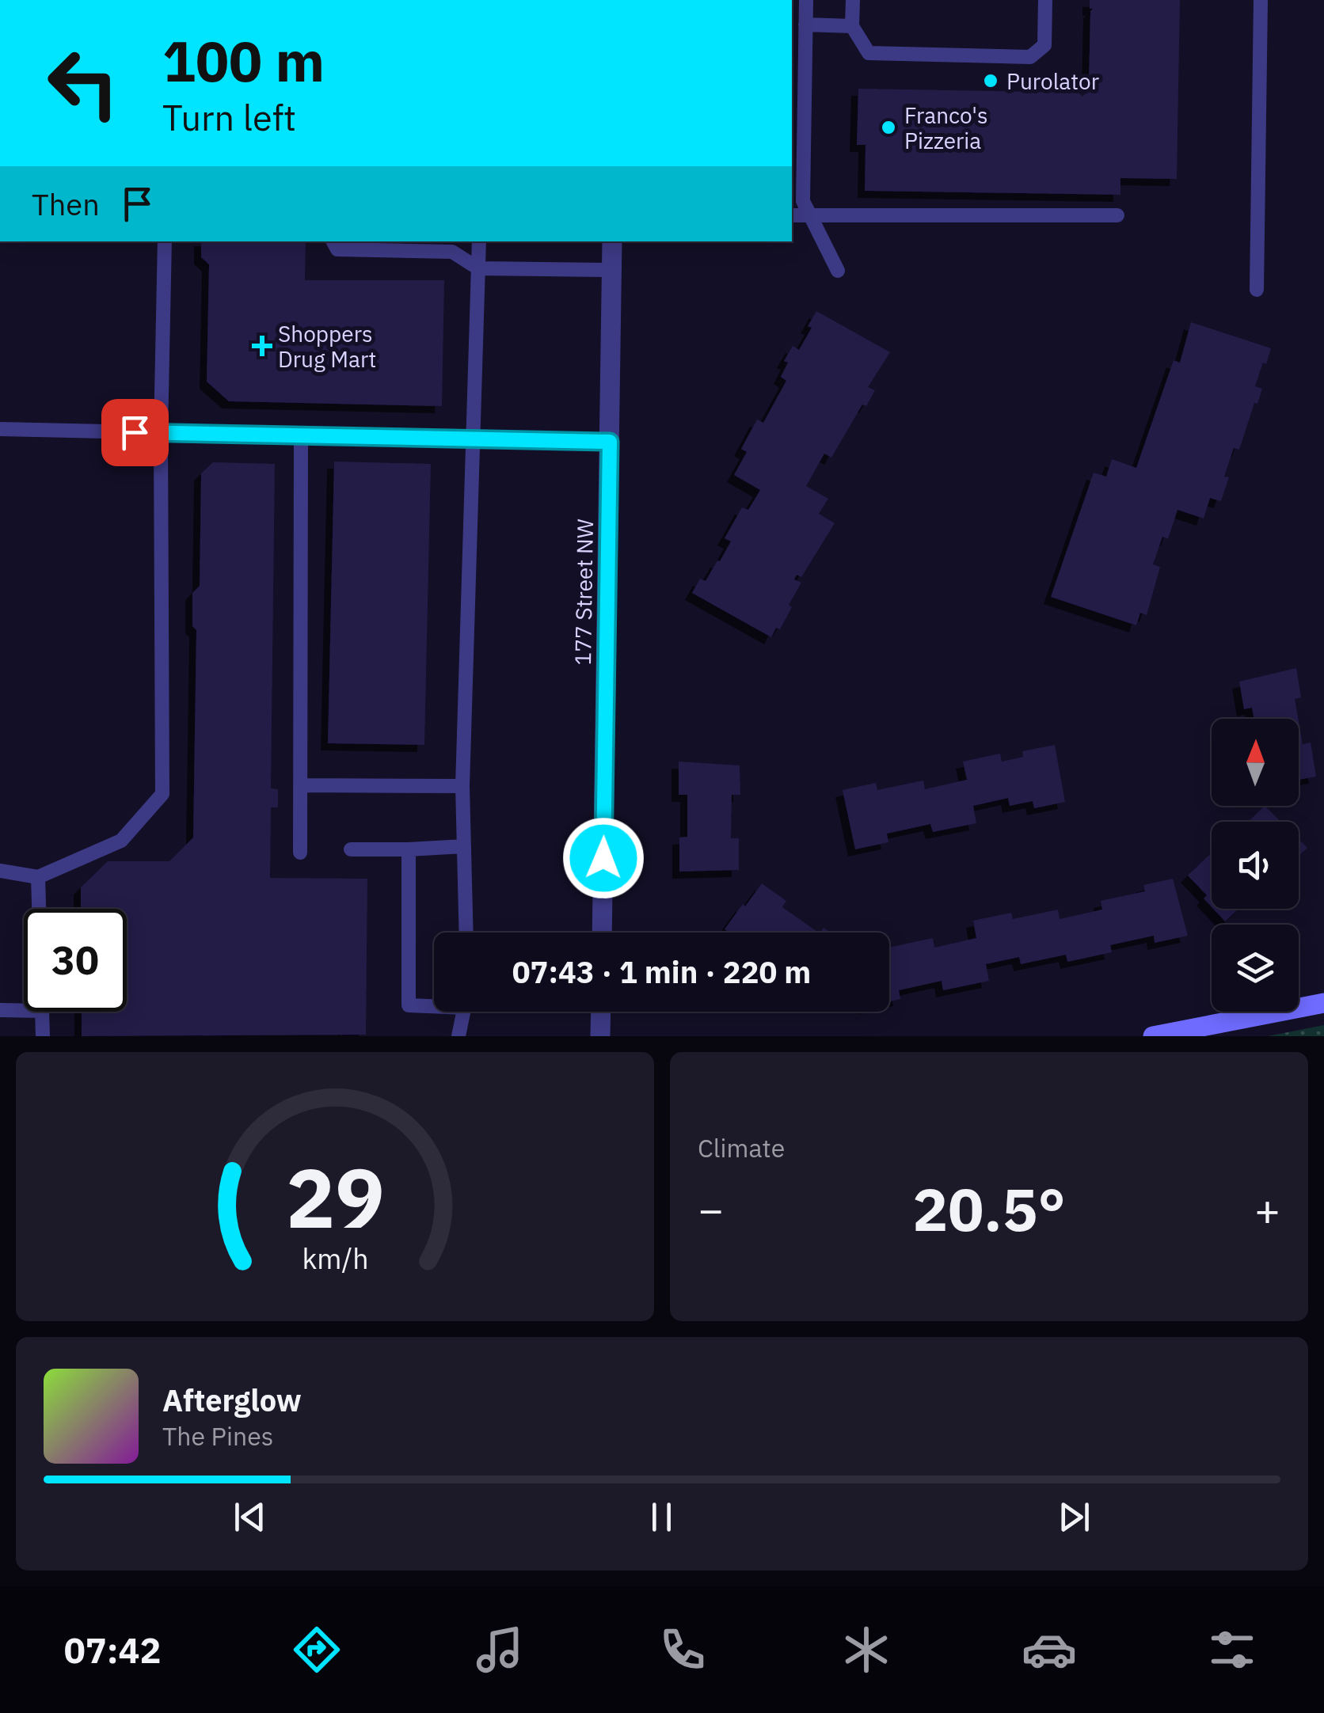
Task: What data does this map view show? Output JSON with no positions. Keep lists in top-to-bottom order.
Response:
{
  "streets": {
    "street": ["177 Street NW"]
  },
  "places": {
    "other": ["Purolator", "Franco's Pizzeria"],
    "health": ["Shoppers Drug Mart"]
  },
  "north": "top",
  "page": {
    "turn": ["100 m", "Turn left"],
    "then": "Then",
    "limit": "30",
    "trip": "07:43 · 1 min · 220 m",
    "tile": "Climate",
    "heat": ["−", "20.5°", "+"],
    "song": ["Afterglow", "The Pines"],
    "tabs": "07:42",
    "gauge": ["29", "km/h"]
  }
}
